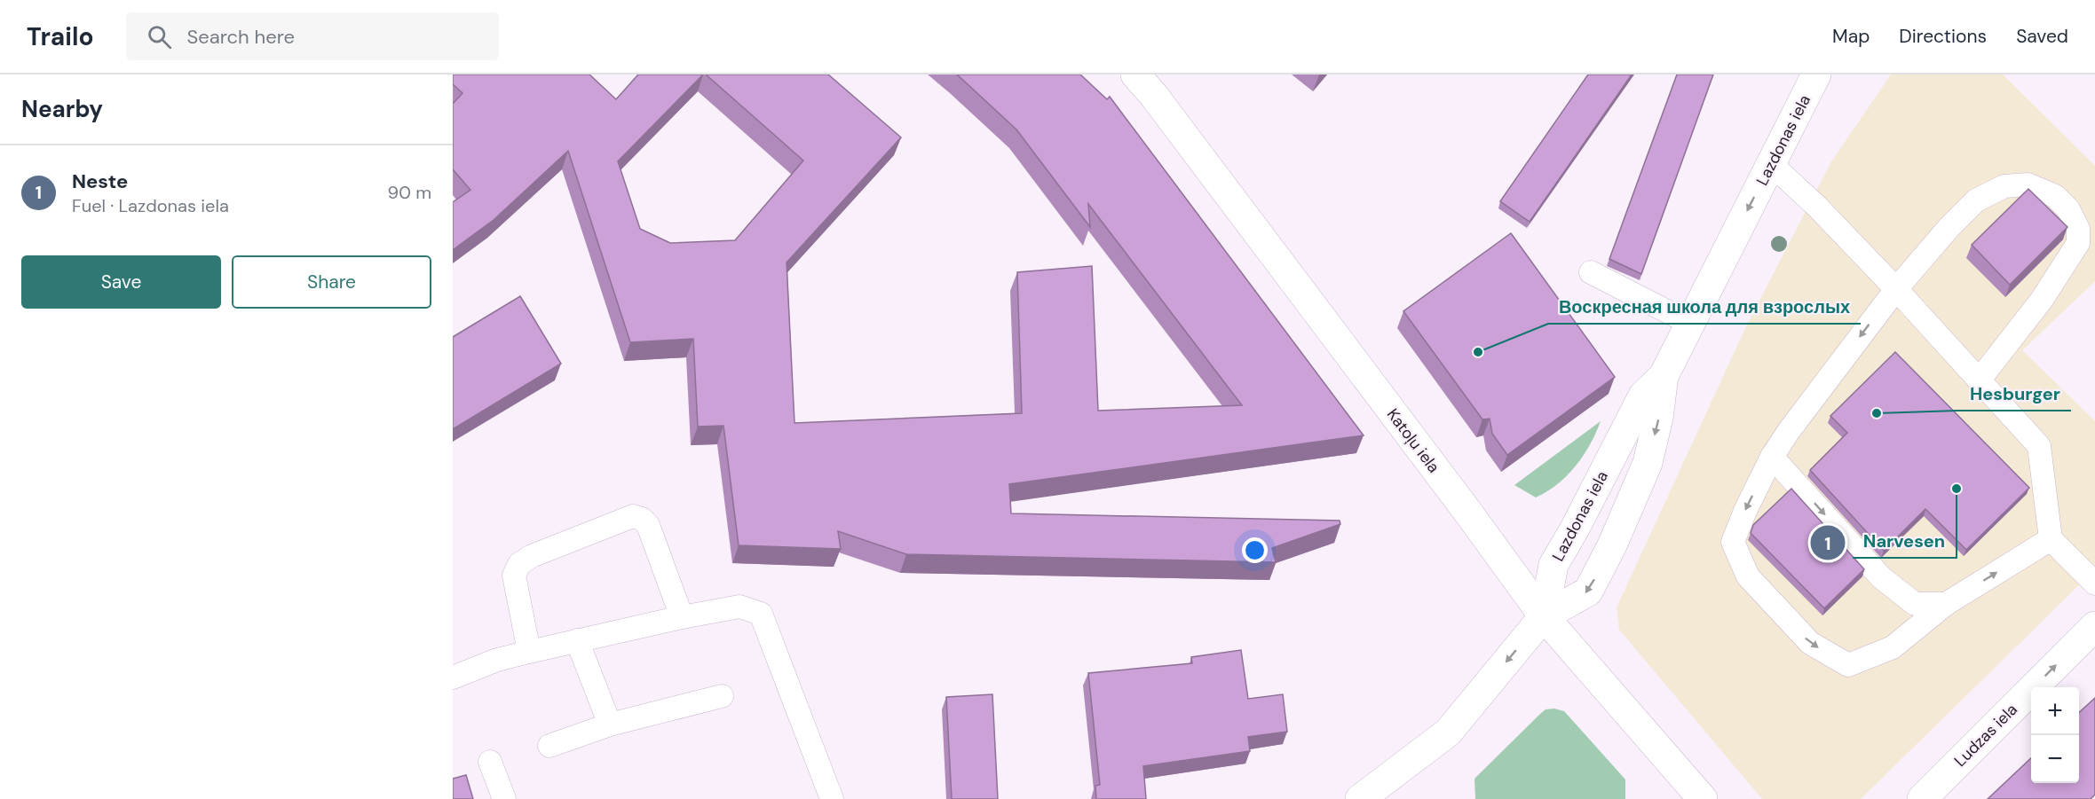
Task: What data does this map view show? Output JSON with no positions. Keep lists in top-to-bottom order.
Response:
{
  "streets": {
    "street": ["Lazdonas iela", "Katoļu iela", "Ludzas iela"]
  },
  "crossings": [
    ["Lazdonas iela", "Katoļu iela"]
  ],
  "one_way": ["Ludzas iela"],
  "places": ["Воскресная школа для взрослых", "Hesburger", "Narvesen"],
  "page": {
    "header": "Trailo",
    "search": "Search here",
    "nav": ["Map", "Directions", "Saved"],
    "heading": "Nearby",
    "list": [
      {
        "mark": "1",
        "name": "Neste",
        "note": "Fuel · Lazdonas iela",
        "value": "90 m"
      }
    ],
    "buttons": ["Save", "Share"],
    "pins": "1",
    "map_buttons": ["+", "−"]
  }
}
